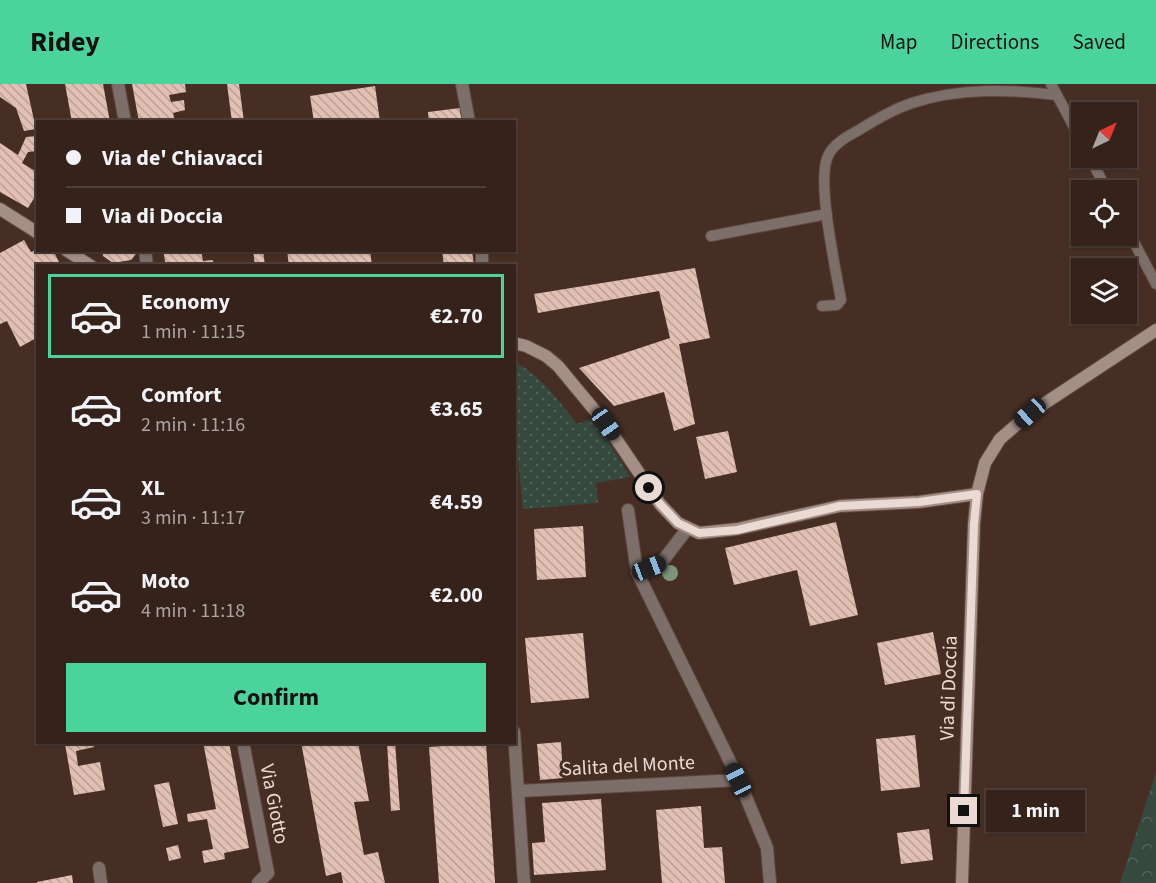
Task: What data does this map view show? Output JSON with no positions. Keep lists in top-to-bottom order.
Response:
{
  "streets": {
    "street": ["Via di Doccia", "Salita del Monte", "Via Giotto"]
  },
  "north": "top right",
  "page": {
    "header": "Ridey",
    "nav": ["Map", "Directions", "Saved"],
    "banner": ["Via de' Chiavacci", "Via di Doccia"],
    "list": [
      {
        "name": "Economy",
        "note": "1 min · 11:15",
        "value": "€2.70"
      },
      {
        "name": "Comfort",
        "note": "2 min · 11:16",
        "value": "€3.65"
      },
      {
        "name": "XL",
        "note": "3 min · 11:17",
        "value": "€4.59"
      },
      {
        "name": "Moto",
        "note": "4 min · 11:18",
        "value": "€2.00"
      }
    ],
    "buttons": "Confirm",
    "bubble": "1 min"
  }
}
